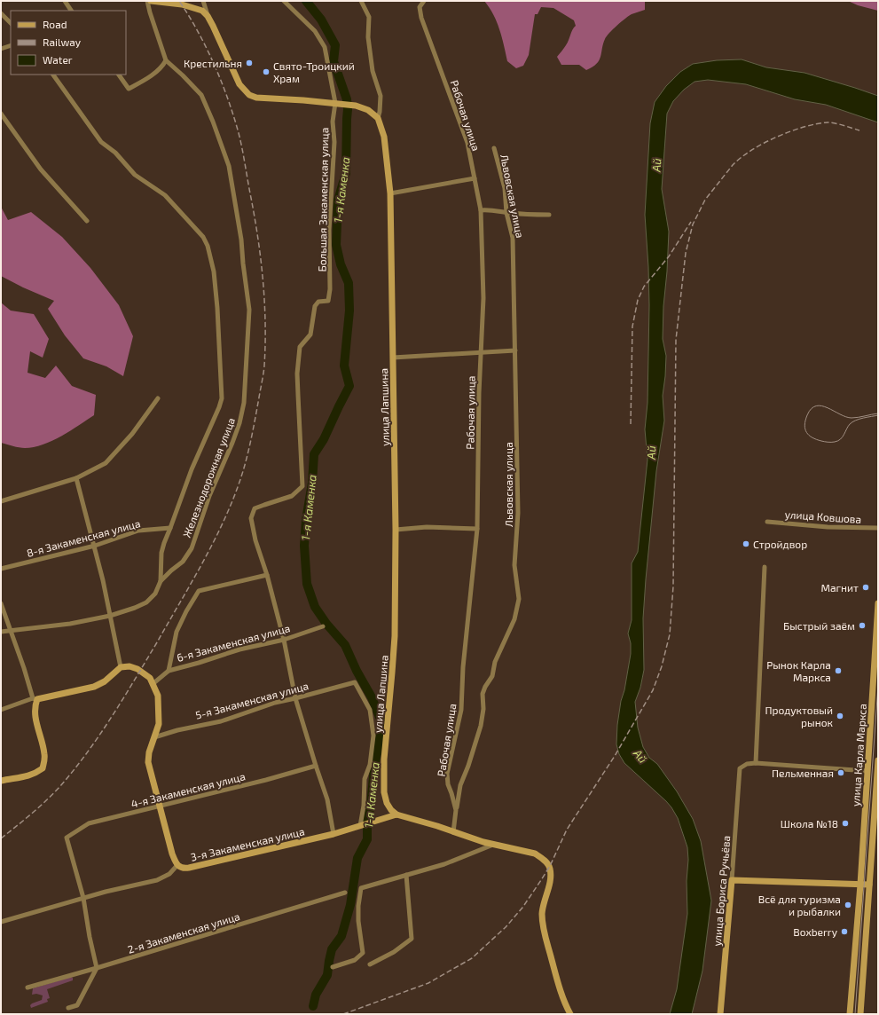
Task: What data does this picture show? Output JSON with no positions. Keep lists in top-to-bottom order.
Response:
{
  "streets": {
    "street": [
      "Рабочая улица",
      "Львовская улица",
      "Большая Закаменская улица",
      "улица Лапшина",
      "Железнодорожная улица",
      "улица Ковшова",
      "8-я Закаменская улица",
      "6-я Закаменская улица",
      "5-я Закаменская улица",
      "улица Карла Маркса",
      "4-я Закаменская улица",
      "3-я Закаменская улица",
      "улица Бориса Ручьёва",
      "2-я Закаменская улица"
    ]
  },
  "crossings": [
    ["Рабочая улица", "Львовская улица"],
    ["улица Лапшина", "3-я Закаменская улица"],
    ["Железнодорожная улица", "8-я Закаменская улица"],
    ["5-я Закаменская улица", "3-я Закаменская улица"],
    ["4-я Закаменская улица", "3-я Закаменская улица"]
  ],
  "water": ["Ай", "1-я Каменка"],
  "places": [
    "Крестильня",
    "Свято-Троицкий Храм",
    "Стройдвор",
    "Магнит",
    "Быстрый заём",
    "Рынок Карла Маркса",
    "Продуктовый рынок",
    "Пельменная",
    "Школа №18",
    "Всё для туризма и рыбалки",
    "Boxberry"
  ],
  "legend": ["Road", "Railway", "Water"]
}
